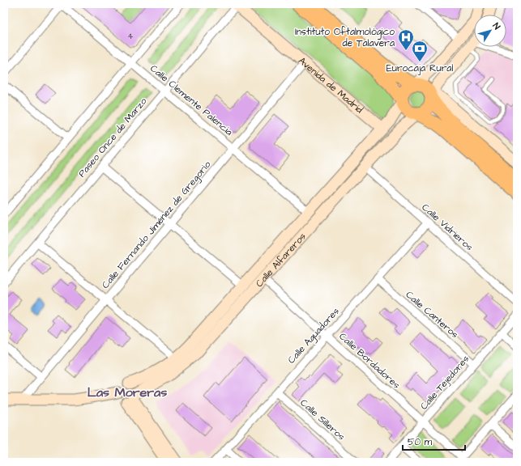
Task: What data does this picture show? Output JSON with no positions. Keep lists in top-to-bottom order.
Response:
{
  "streets": {
    "street": [
      "Avenida de Madrid",
      "Calle Clemente Palencia",
      "Paseo Once de Marzo",
      "Calle Fernando Jiménez de Gregorio",
      "Calle Vidrieros",
      "Calle Alfareros",
      "Calle Canteros",
      "Calle Aguadores",
      "Calle Bordadores",
      "Calle Tejedores",
      "Calle Silleros"
    ]
  },
  "crossings": [
    ["Avenida de Madrid", "Paseo Once de Marzo"],
    ["Avenida de Madrid", "Calle Fernando Jiménez de Gregorio"],
    ["Avenida de Madrid", "Calle Alfareros"],
    ["Calle Clemente Palencia", "Paseo Once de Marzo"],
    ["Calle Clemente Palencia", "Calle Fernando Jiménez de Gregorio"],
    ["Calle Clemente Palencia", "Calle Alfareros"],
    ["Calle Vidrieros", "Calle Alfareros"],
    ["Calle Vidrieros", "Calle Aguadores"],
    ["Calle Alfareros", "Calle Bordadores"],
    ["Calle Canteros", "Calle Aguadores"],
    ["Calle Canteros", "Calle Tejedores"],
    ["Calle Aguadores", "Calle Bordadores"],
    ["Calle Aguadores", "Calle Silleros"],
    ["Calle Bordadores", "Calle Tejedores"]
  ],
  "districts": ["Las Moreras"],
  "places": {
    "hospital": ["Instituto Oftalmológico de Talavera"],
    "bank": ["Eurocaja Rural"]
  },
  "house_numbers": ["4"],
  "scale_bar": "50 m",
  "north": "top right"
}
